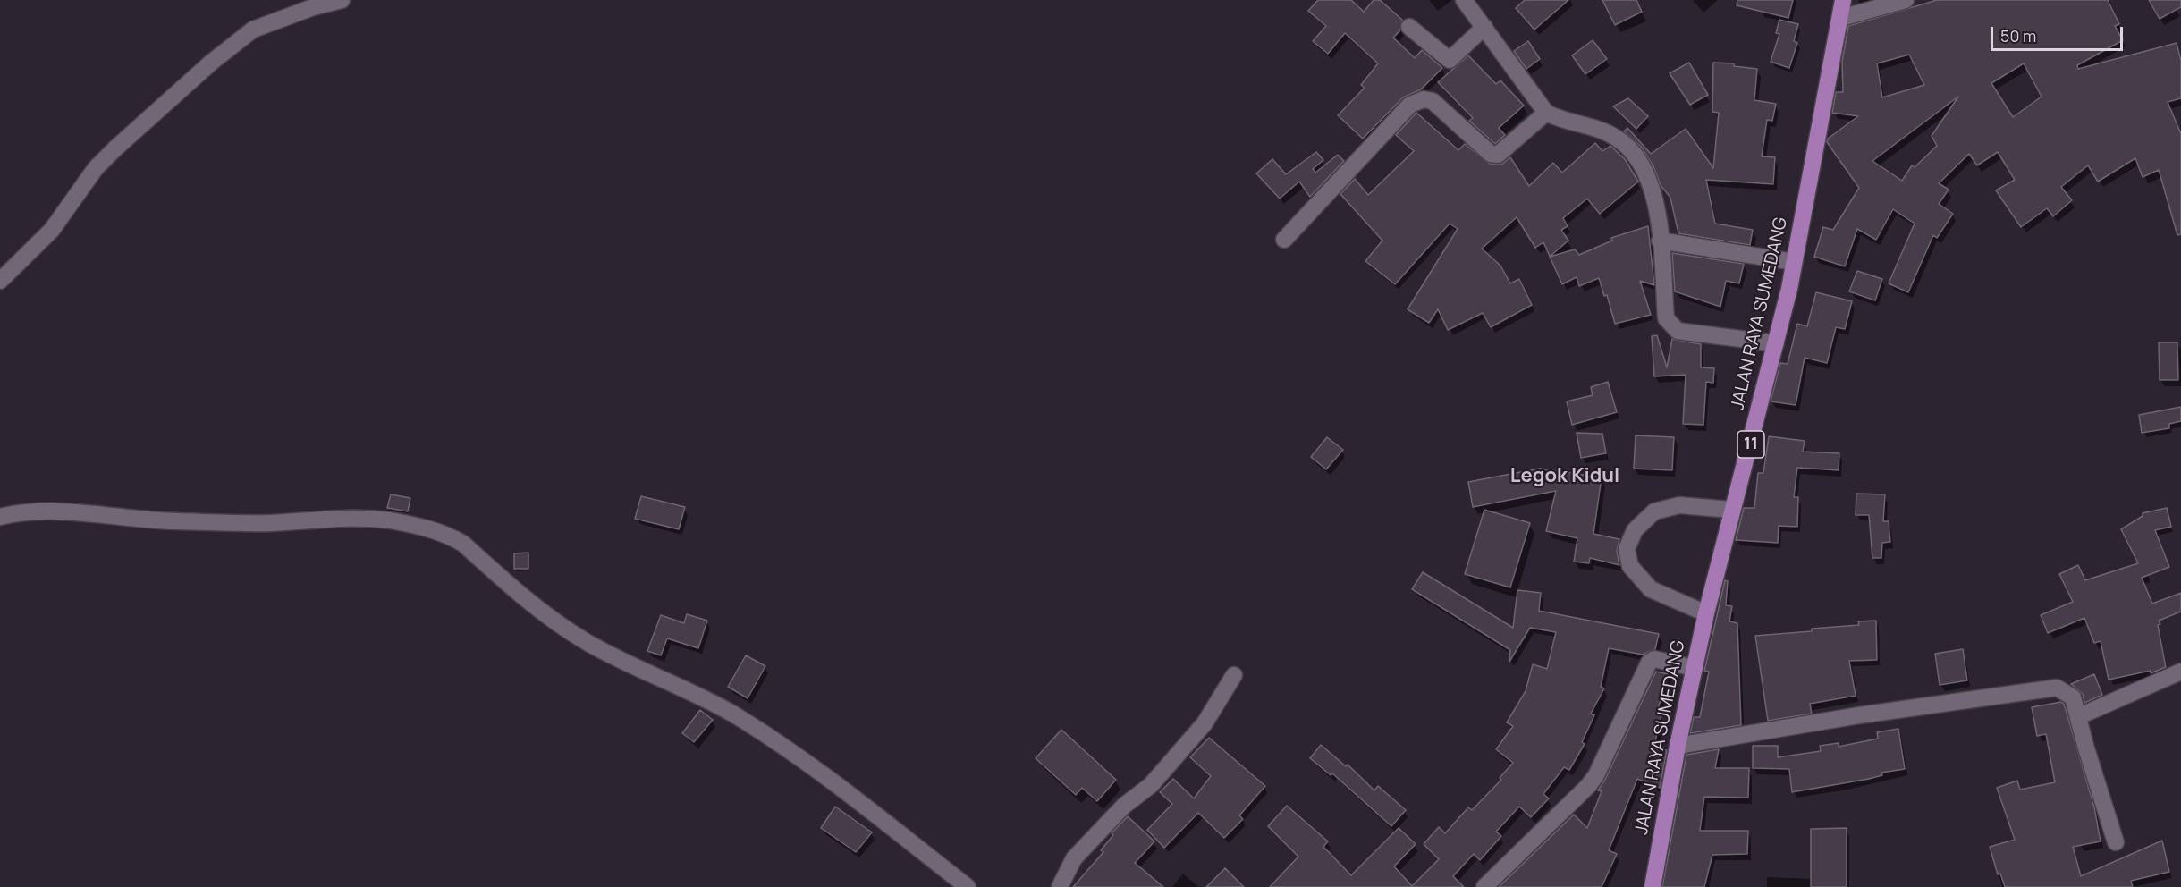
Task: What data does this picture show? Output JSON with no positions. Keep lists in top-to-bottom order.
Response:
{
  "streets": {
    "highway": ["JALAN RAYA SUMEDANG", "11"]
  },
  "districts": ["Legok Kidul"],
  "scale_bar": "50 m"
}
